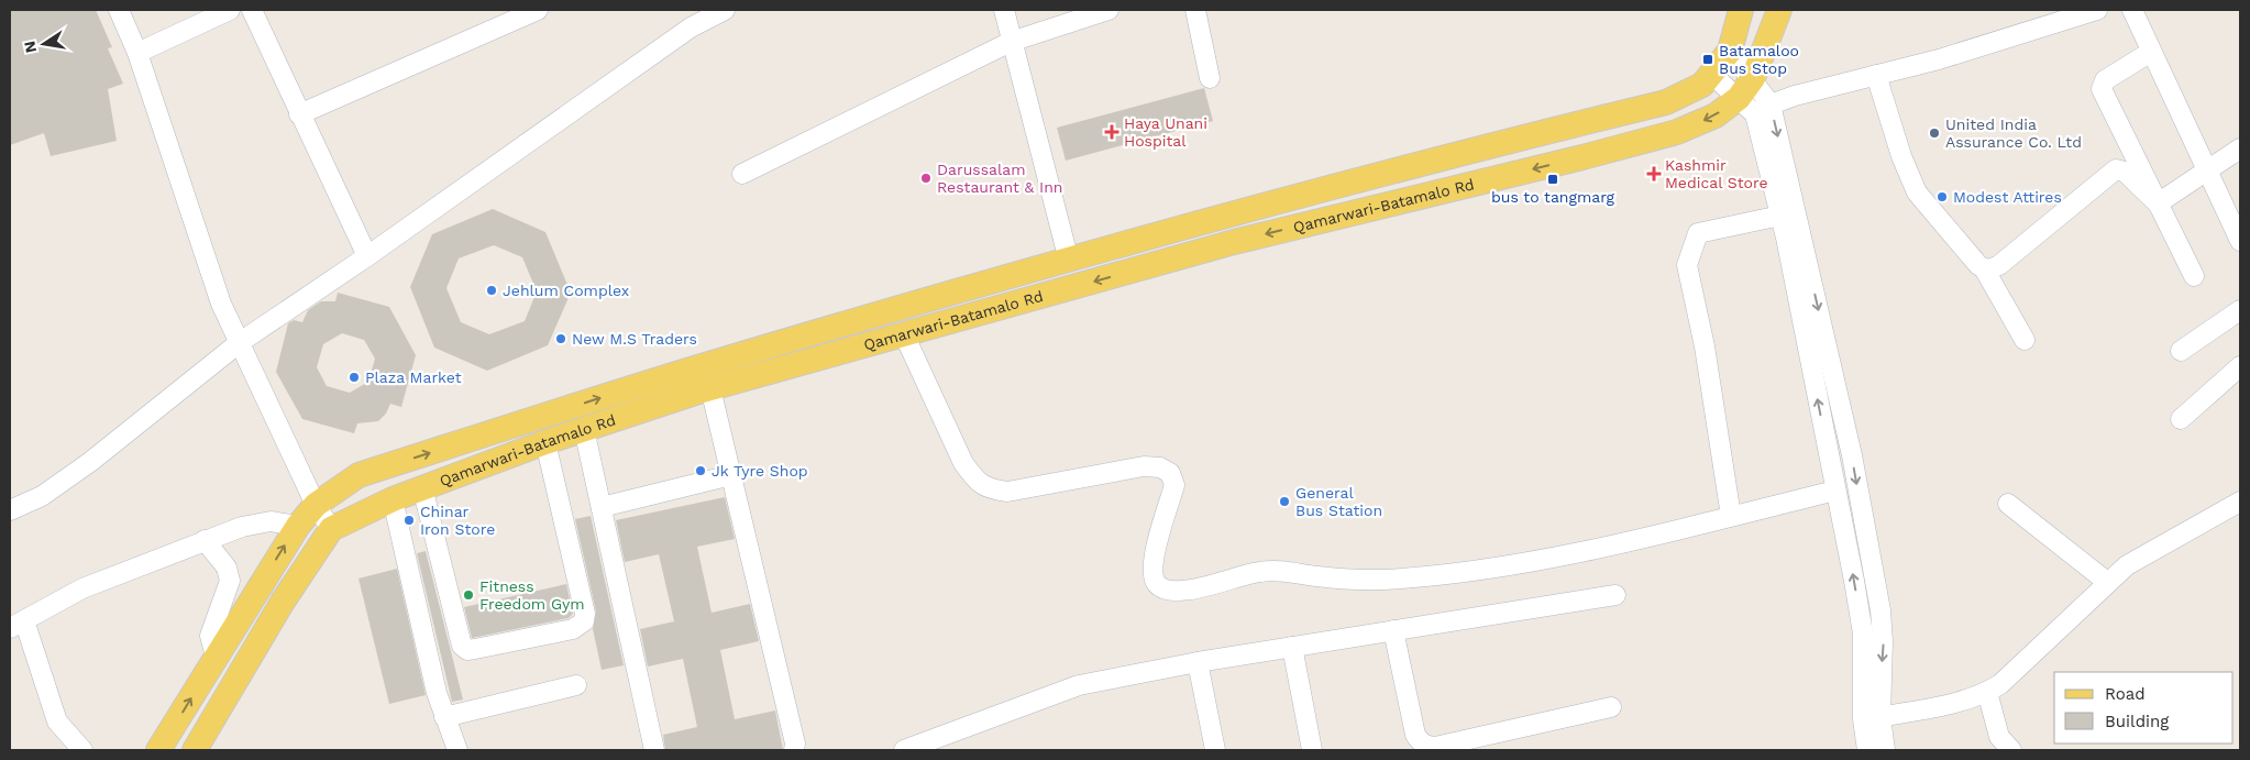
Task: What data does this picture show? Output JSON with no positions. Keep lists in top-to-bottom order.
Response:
{
  "streets": {
    "main road": ["Qamarwari-Batamalo Rd"]
  },
  "places": {
    "transit": ["Batamaloo Bus Stop", "bus to tangmarg"],
    "health": ["Haya Unani Hospital", "Kashmir Medical Store"],
    "other": [
      "United India Assurance Co. Ltd",
      "Darussalam Restaurant & Inn",
      "Modest Attires",
      "Jehlum Complex",
      "New M.S Traders",
      "Plaza Market",
      "Jk Tyre Shop",
      "General Bus Station",
      "Chinar Iron Store",
      "Fitness Freedom Gym"
    ]
  },
  "legend": ["Road", "Building"],
  "north": "left"
}
